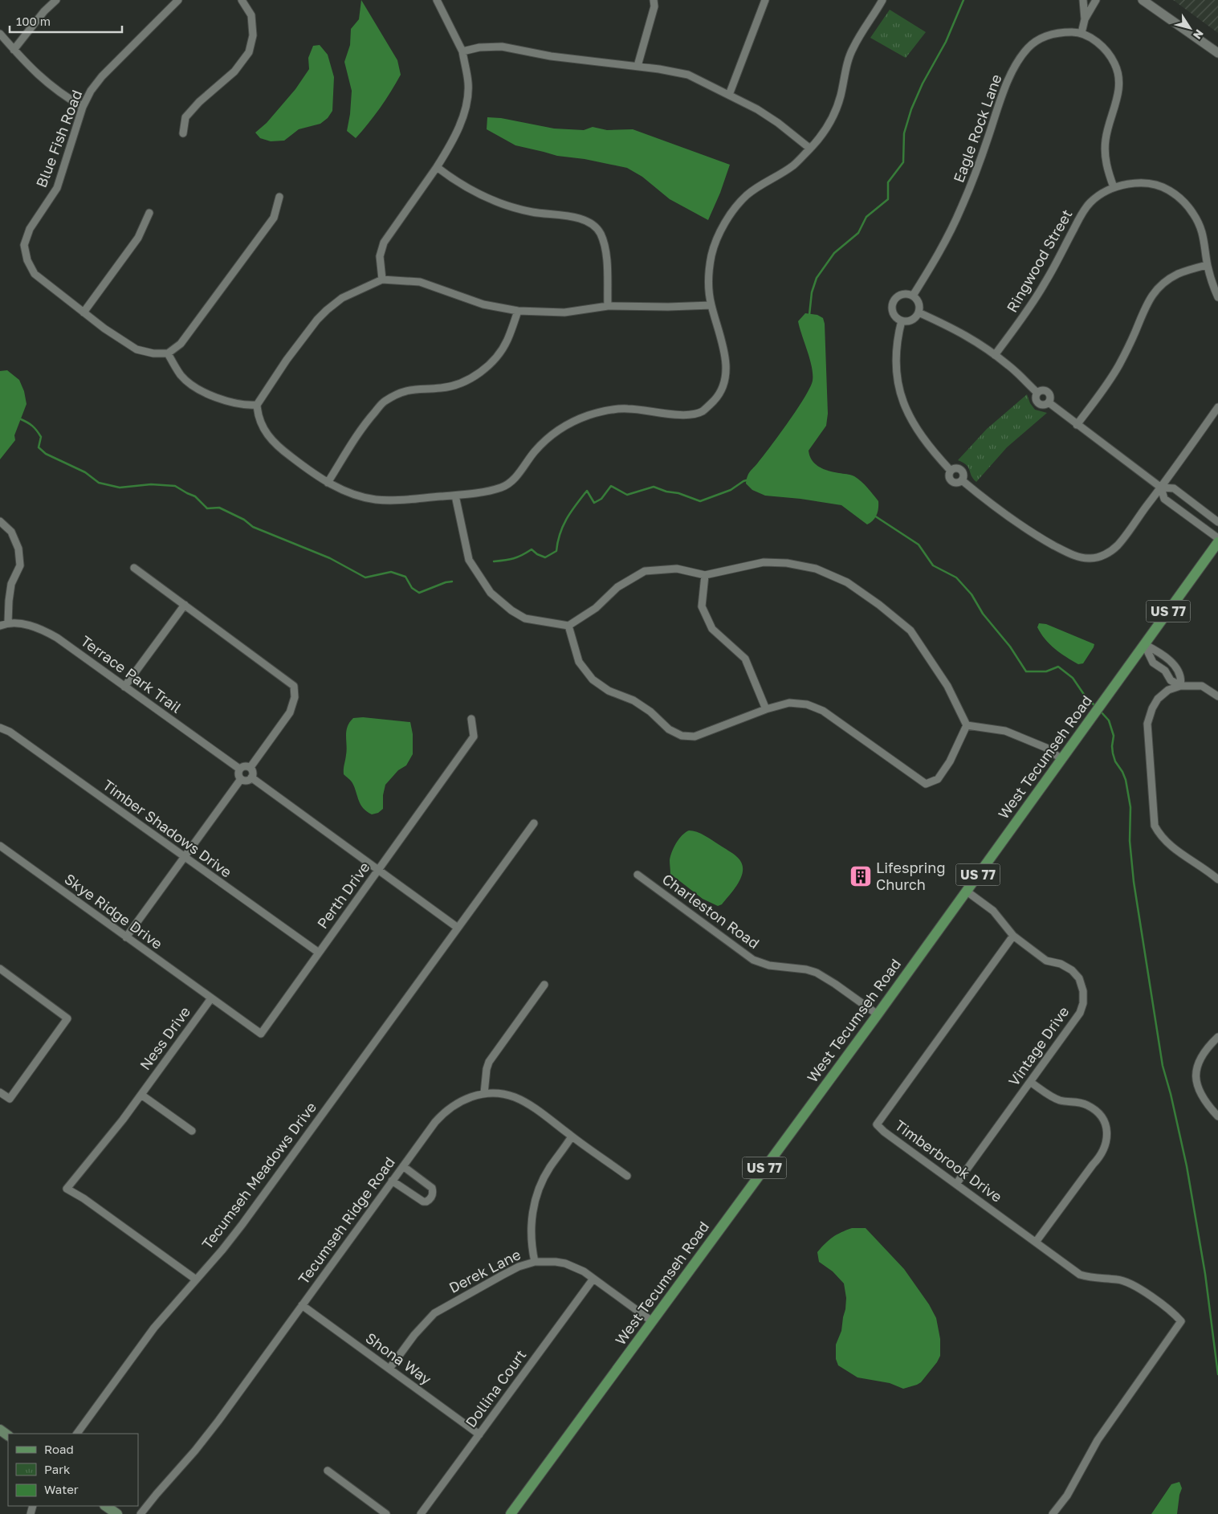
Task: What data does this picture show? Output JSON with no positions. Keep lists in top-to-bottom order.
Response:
{
  "streets": {
    "main road": ["US 77", "West Tecumseh Road"],
    "street": [
      "Eagle Rock Lane",
      "Blue Fish Road",
      "Ringwood Street",
      "Terrace Park Trail",
      "Timber Shadows Drive",
      "Perth Drive",
      "Skye Ridge Drive",
      "Charleston Road",
      "Ness Drive",
      "Vintage Drive",
      "Timberbrook Drive",
      "Tecumseh Meadows Drive",
      "Tecumseh Ridge Road",
      "Derek Lane",
      "Shona Way",
      "Dollina Court"
    ]
  },
  "crossings": [
    ["West Tecumseh Road", "Charleston Road"],
    ["West Tecumseh Road", "Vintage Drive"],
    ["West Tecumseh Road", "Derek Lane"],
    ["Timber Shadows Drive", "Perth Drive"],
    ["Perth Drive", "Skye Ridge Drive"],
    ["Perth Drive", "Ness Drive"],
    ["Skye Ridge Drive", "Ness Drive"],
    ["Ness Drive", "Tecumseh Meadows Drive"],
    ["Vintage Drive", "Timberbrook Drive"],
    ["Tecumseh Ridge Road", "Shona Way"],
    ["Derek Lane", "Shona Way"],
    ["Derek Lane", "Dollina Court"],
    ["Shona Way", "Dollina Court"]
  ],
  "places": {
    "building": ["Lifespring Church"]
  },
  "legend": ["Road", "Park", "Water"],
  "scale_bar": "100 m",
  "north": "bottom right"
}
